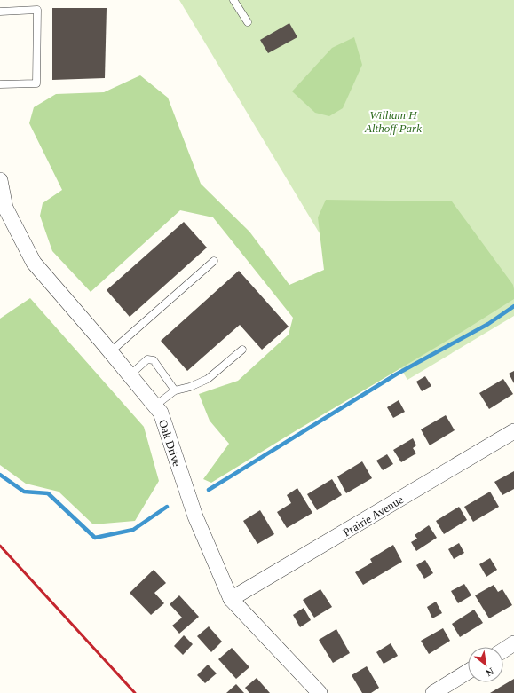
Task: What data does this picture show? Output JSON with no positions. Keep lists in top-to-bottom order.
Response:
{
  "streets": {
    "street": ["Oak Drive", "Prairie Avenue"]
  },
  "crossings": [
    ["Oak Drive", "Prairie Avenue"]
  ],
  "parks": ["William H Althoff Park"],
  "north": "bottom right"
}
